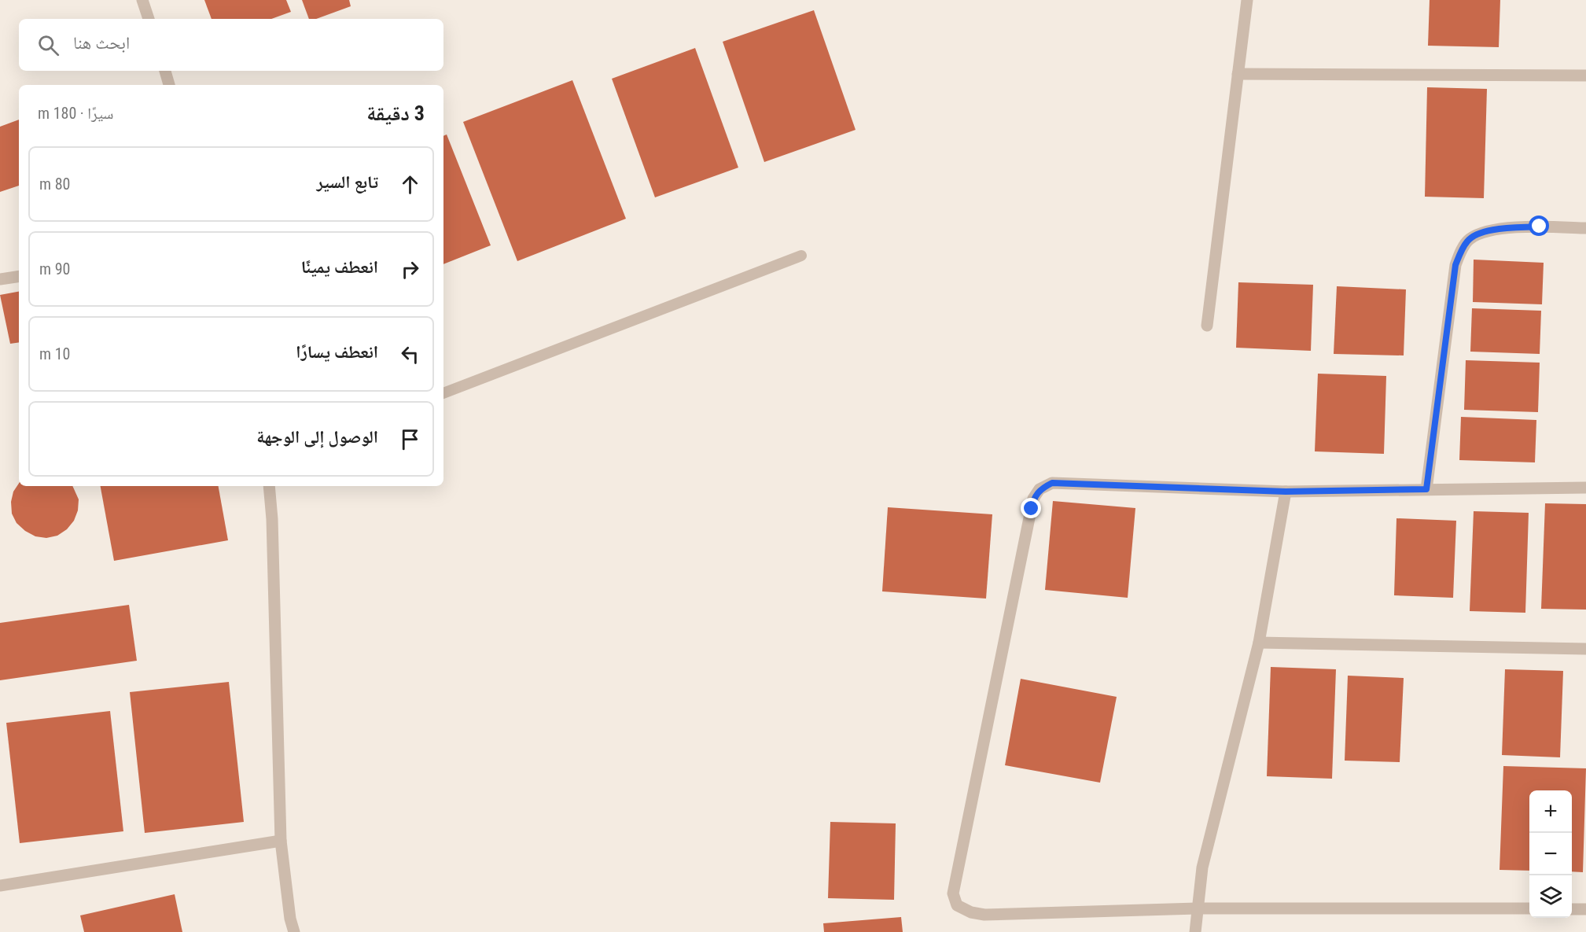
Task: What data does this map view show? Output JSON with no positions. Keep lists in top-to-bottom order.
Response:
{
  "page": {
    "search": "ابحث هنا",
    "heading": ["3 دقيقة", "سيرًا · 180 m"],
    "list": [
      ["تابع السير", "80 m"],
      ["انعطف يمينًا", "90 m"],
      ["انعطف يسارًا", "10 m"],
      "الوصول إلى الوجهة"
    ],
    "map_buttons": ["+", "−"]
  }
}
